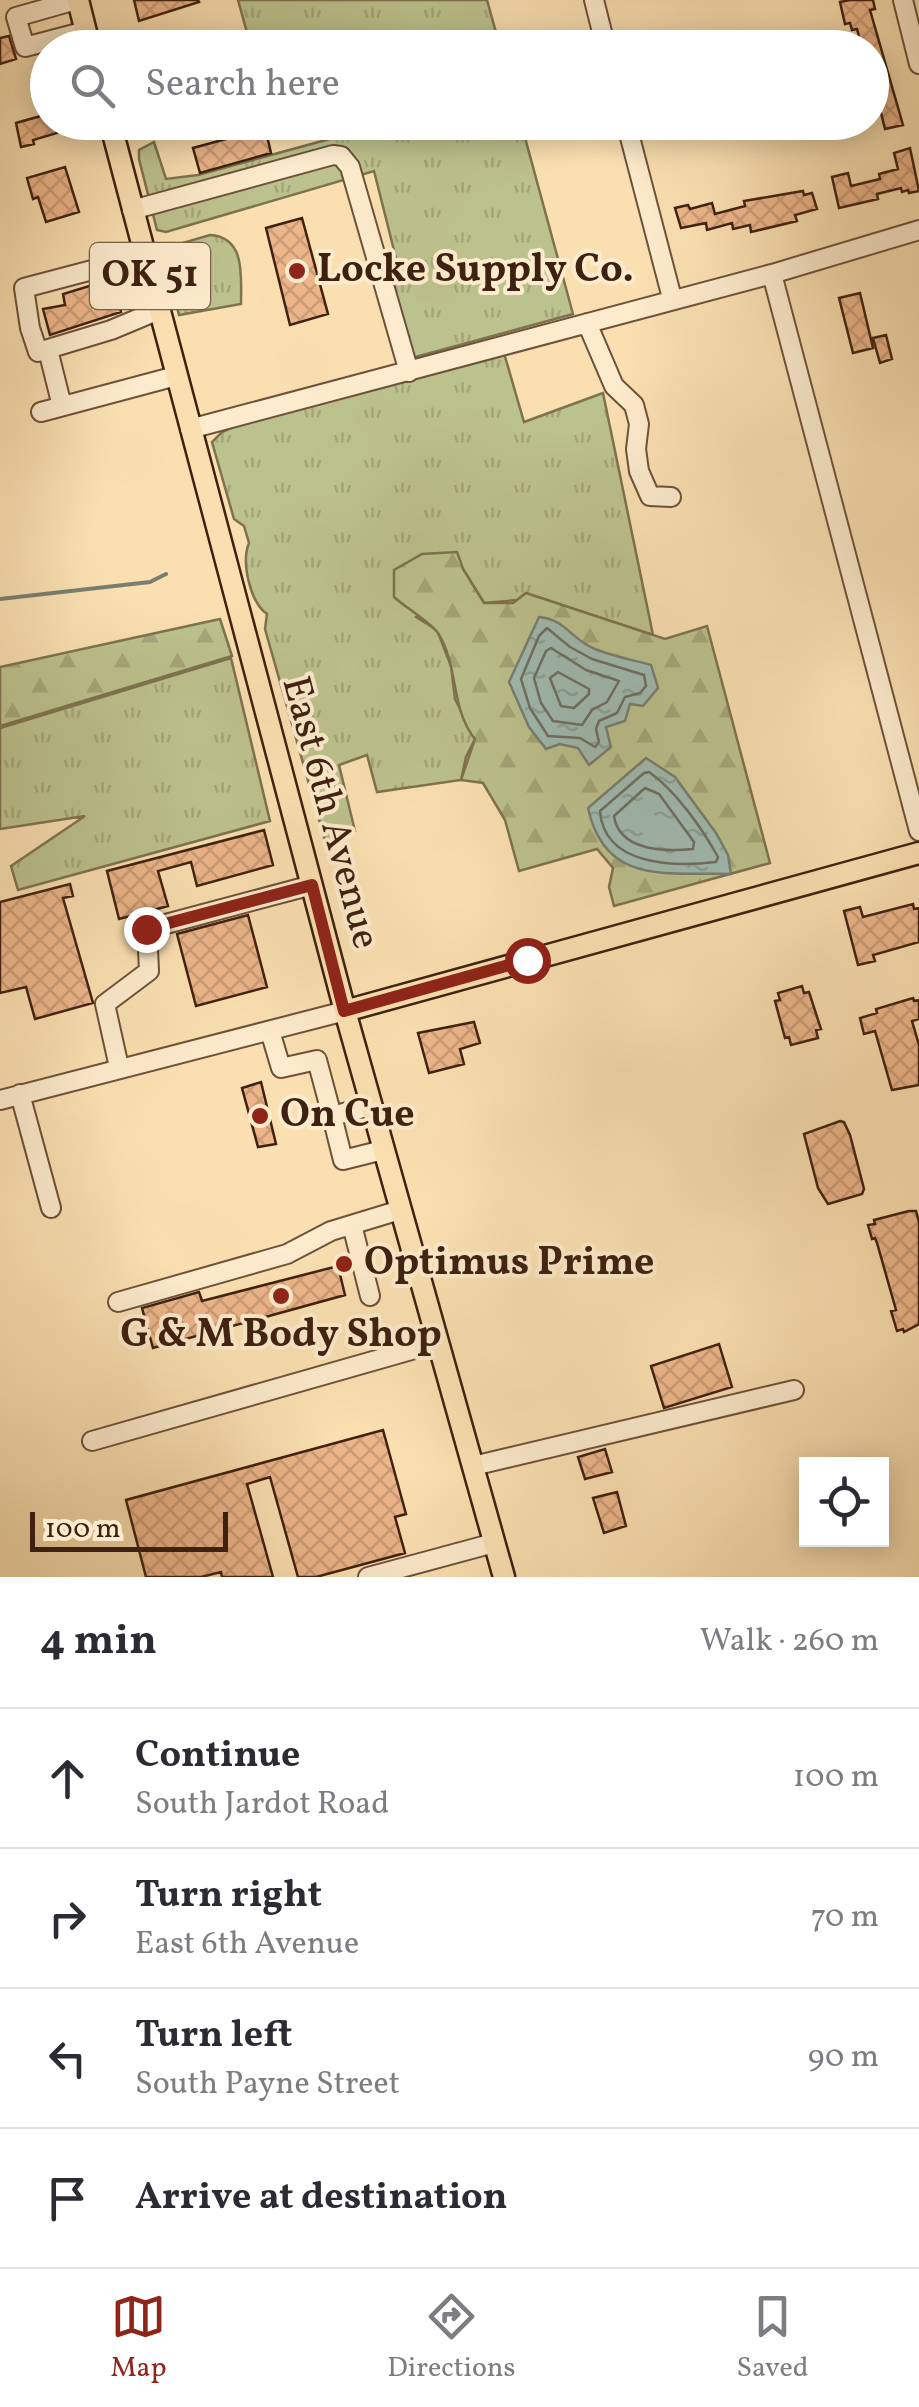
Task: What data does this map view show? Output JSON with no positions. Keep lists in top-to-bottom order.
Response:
{
  "streets": {
    "main road": ["OK 51", "East 6th Avenue"]
  },
  "places": [
    "Locke Supply Co.",
    "On Cue",
    "Optimus Prime",
    "G & M Body Shop"
  ],
  "scale_bar": "100 m",
  "page": {
    "search": "Search here",
    "scale": "100 m",
    "heading": ["4 min", "Walk · 260 m"],
    "list": [
      ["Continue", "South Jardot Road", "100 m"],
      ["Turn right", "East 6th Avenue", "70 m"],
      ["Turn left", "South Payne Street", "90 m"],
      "Arrive at destination"
    ],
    "nav": ["Map", "Directions", "Saved"]
  }
}
